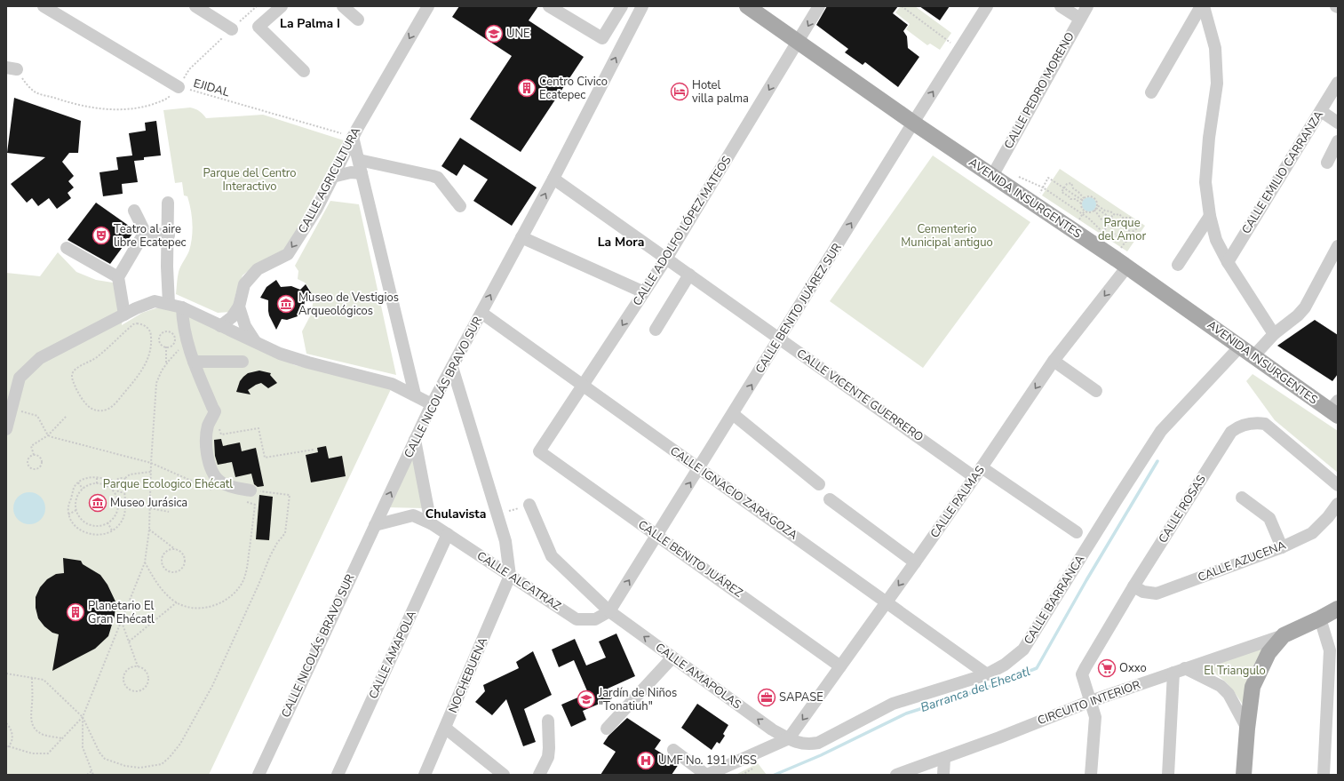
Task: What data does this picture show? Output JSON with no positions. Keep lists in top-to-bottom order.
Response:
{
  "streets": {
    "main road": ["AVENIDA INSURGENTES", "CIRCUITO INTERIOR"],
    "street": [
      "CALLE PEDRO MORENO",
      "CALLE EMILIO CARRANZA",
      "CALLE AGRICULTURA",
      "CALLE ADOLFO LÓPEZ MATEOS",
      "CALLE BENITO JUÁREZ SUR",
      "CALLE NICOLÁS BRAVO SUR",
      "CALLE VICENTE GUERRERO",
      "CALLE IGNACIO ZARAGOZA",
      "CALLE PALMAS",
      "CALLE ROSAS",
      "CALLE BENITO JUÁREZ",
      "CALLE AZUCENA",
      "CALLE ALCATRAZ",
      "CALLE BARRANCA",
      "CALLE AMAPOLA",
      "NOCHEBUENA",
      "CALLE AMAPOLAS"
    ],
    "path": ["EJIDAL"]
  },
  "crossings": [
    ["EJIDAL", "CALLE AGRICULTURA"],
    ["CALLE PEDRO MORENO", "AVENIDA INSURGENTES"],
    ["AVENIDA INSURGENTES", "CALLE ADOLFO LÓPEZ MATEOS"],
    ["AVENIDA INSURGENTES", "CALLE BENITO JUÁREZ SUR"],
    ["AVENIDA INSURGENTES", "CALLE PALMAS"],
    ["AVENIDA INSURGENTES", "CALLE BARRANCA"],
    ["CALLE ADOLFO LÓPEZ MATEOS", "CALLE VICENTE GUERRERO"],
    ["CALLE ADOLFO LÓPEZ MATEOS", "CALLE IGNACIO ZARAGOZA"],
    ["CALLE ADOLFO LÓPEZ MATEOS", "CALLE BENITO JUÁREZ"],
    ["CALLE BENITO JUÁREZ SUR", "CALLE VICENTE GUERRERO"],
    ["CALLE BENITO JUÁREZ SUR", "CALLE IGNACIO ZARAGOZA"],
    ["CALLE BENITO JUÁREZ SUR", "CALLE BENITO JUÁREZ"],
    ["CALLE BENITO JUÁREZ SUR", "CALLE ALCATRAZ"],
    ["CALLE BENITO JUÁREZ SUR", "CALLE AMAPOLAS"],
    ["CALLE NICOLÁS BRAVO SUR", "CALLE VICENTE GUERRERO"],
    ["CALLE NICOLÁS BRAVO SUR", "CALLE IGNACIO ZARAGOZA"],
    ["CALLE NICOLÁS BRAVO SUR", "CALLE ALCATRAZ"],
    ["CALLE VICENTE GUERRERO", "CALLE PALMAS"],
    ["CALLE IGNACIO ZARAGOZA", "CALLE PALMAS"],
    ["CALLE IGNACIO ZARAGOZA", "CALLE BARRANCA"],
    ["CALLE PALMAS", "CALLE BENITO JUÁREZ"],
    ["CALLE PALMAS", "CALLE BARRANCA"],
    ["CALLE PALMAS", "CALLE AMAPOLAS"],
    ["CALLE ROSAS", "CALLE AZUCENA"],
    ["CALLE ROSAS", "CIRCUITO INTERIOR"],
    ["CALLE ALCATRAZ", "CALLE AMAPOLA"],
    ["CALLE ALCATRAZ", "NOCHEBUENA"],
    ["CALLE ALCATRAZ", "CALLE AMAPOLAS"],
    ["CALLE BARRANCA", "CALLE AMAPOLAS"]
  ],
  "one_way": [
    "CALLE AGRICULTURA",
    "CALLE ADOLFO LÓPEZ MATEOS",
    "CALLE BENITO JUÁREZ SUR",
    "CALLE NICOLÁS BRAVO SUR",
    "CALLE PALMAS",
    "CALLE AMAPOLAS"
  ],
  "districts": ["La Palma I", "La Mora", "Chulavista"],
  "water": ["Barranca del Ehecatl"],
  "parks": [
    "Parque del Centro Interactivo",
    "Parque del Amor",
    "Cementerio Municipal antiguo",
    "Parque Ecologico Ehécatl",
    "El Triangulo"
  ],
  "places": {
    "school or university": ["UNE", "Jardín de Niños \"Tonatiuh\""],
    "building": ["Centro Civico Ecatepec", "Planetario El Gran Ehécatl"],
    "hotel": ["Hotel villa palma"],
    "theatre": ["Teatro al aire libre Ecatepec"],
    "museum": ["Museo de Vestigios Arqueológicos", "Museo Jurásica"],
    "supermarket": ["Oxxo"],
    "office": ["SAPASE"],
    "hospital": ["UMF No. 191 IMSS"]
  }
}
